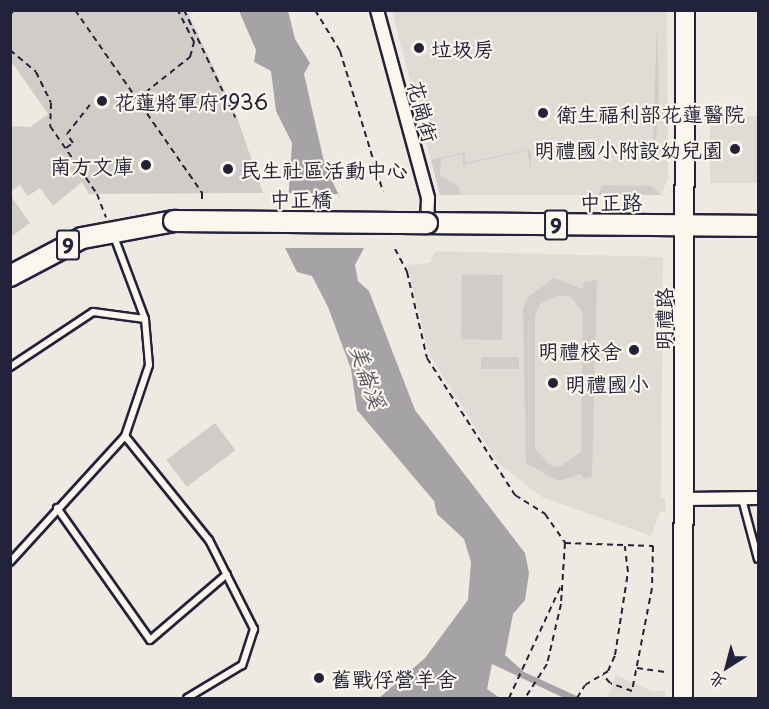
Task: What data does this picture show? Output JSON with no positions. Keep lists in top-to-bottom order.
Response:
{
  "streets": {
    "main road": ["中正橋", "中正路", "9"],
    "street": ["花崗街", "明禮路"]
  },
  "crossings": [
    ["花崗街", "中正橋"],
    ["花崗街", "中正路"],
    ["中正橋", "中正路"],
    ["中正橋", "9"],
    ["中正路", "明禮路"]
  ],
  "water": ["美崙溪"],
  "places": [
    "垃圾房",
    "花蓮將軍府1936",
    "衛生福利部花蓮醫院",
    "明禮國小附設幼兒園",
    "南方文庫",
    "民生社區活動中心",
    "明禮校舍",
    "明禮國小",
    "舊戰俘營羊舍"
  ],
  "north": "bottom left"
}
